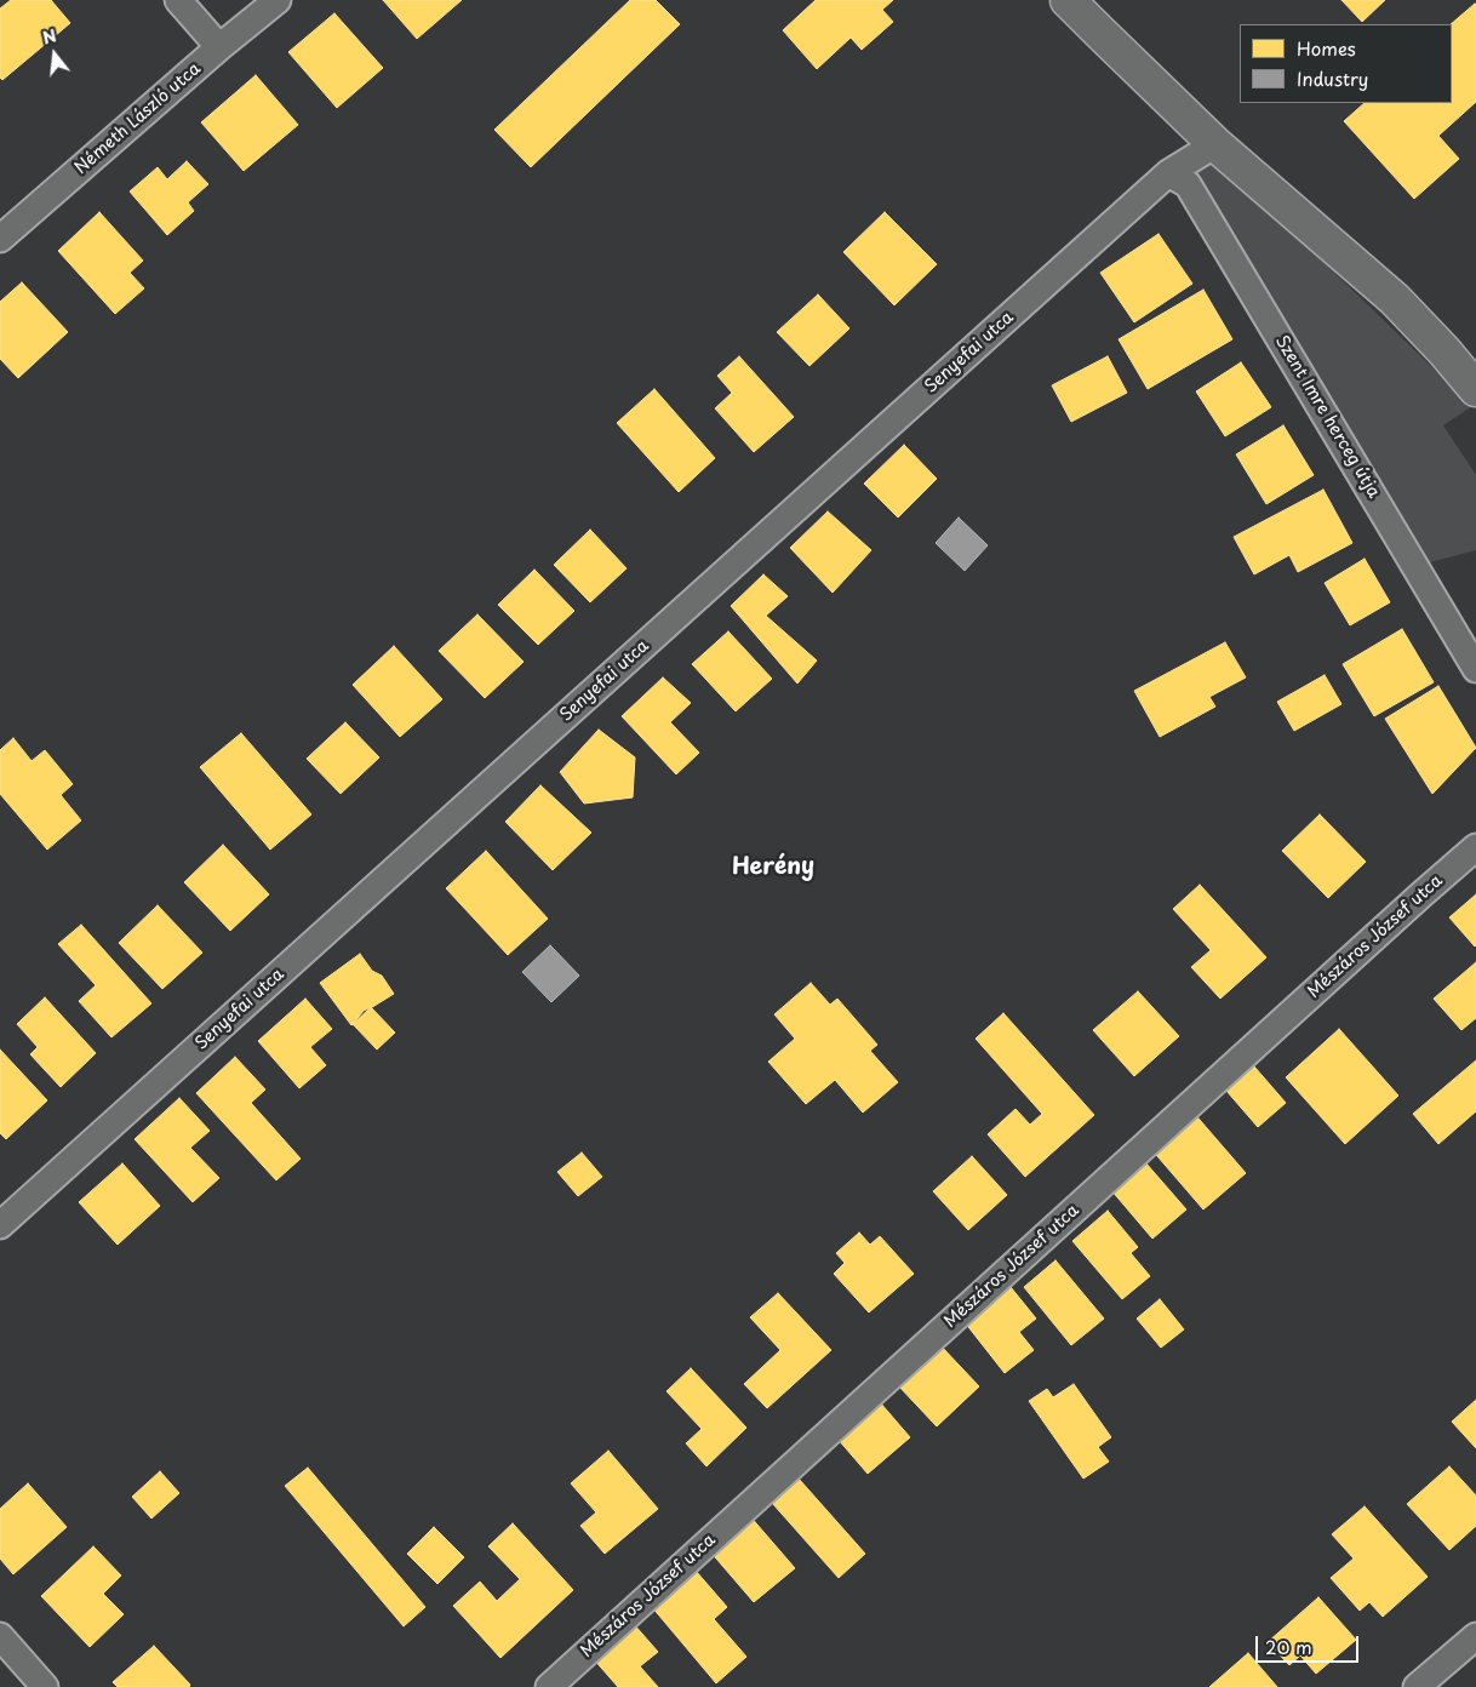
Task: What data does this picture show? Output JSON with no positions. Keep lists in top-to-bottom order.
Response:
{
  "streets": {
    "street": [
      "Németh László utca",
      "Senyefai utca",
      "Szent Imre herceg útja",
      "Mészáros József utca"
    ]
  },
  "crossings": [
    ["Senyefai utca", "Szent Imre herceg útja"]
  ],
  "districts": ["Herény"],
  "legend": ["Homes", "Industry"],
  "scale_bar": "20 m",
  "north": "top"
}
